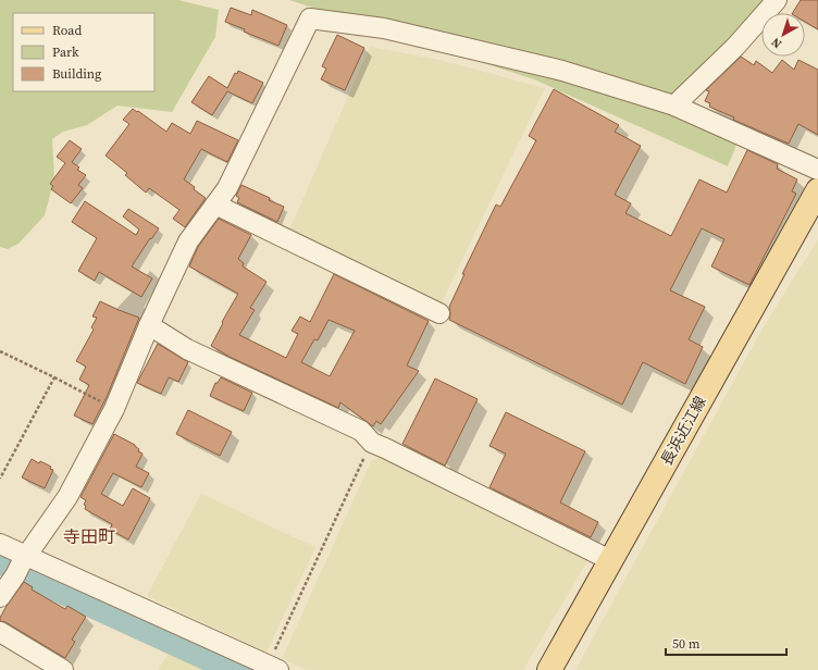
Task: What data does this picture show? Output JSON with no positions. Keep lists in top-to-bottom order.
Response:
{
  "streets": {
    "main road": ["長浜近江線"]
  },
  "districts": ["寺田町"],
  "legend": ["Road", "Park", "Building"],
  "scale_bar": "50 m",
  "north": "bottom left"
}
